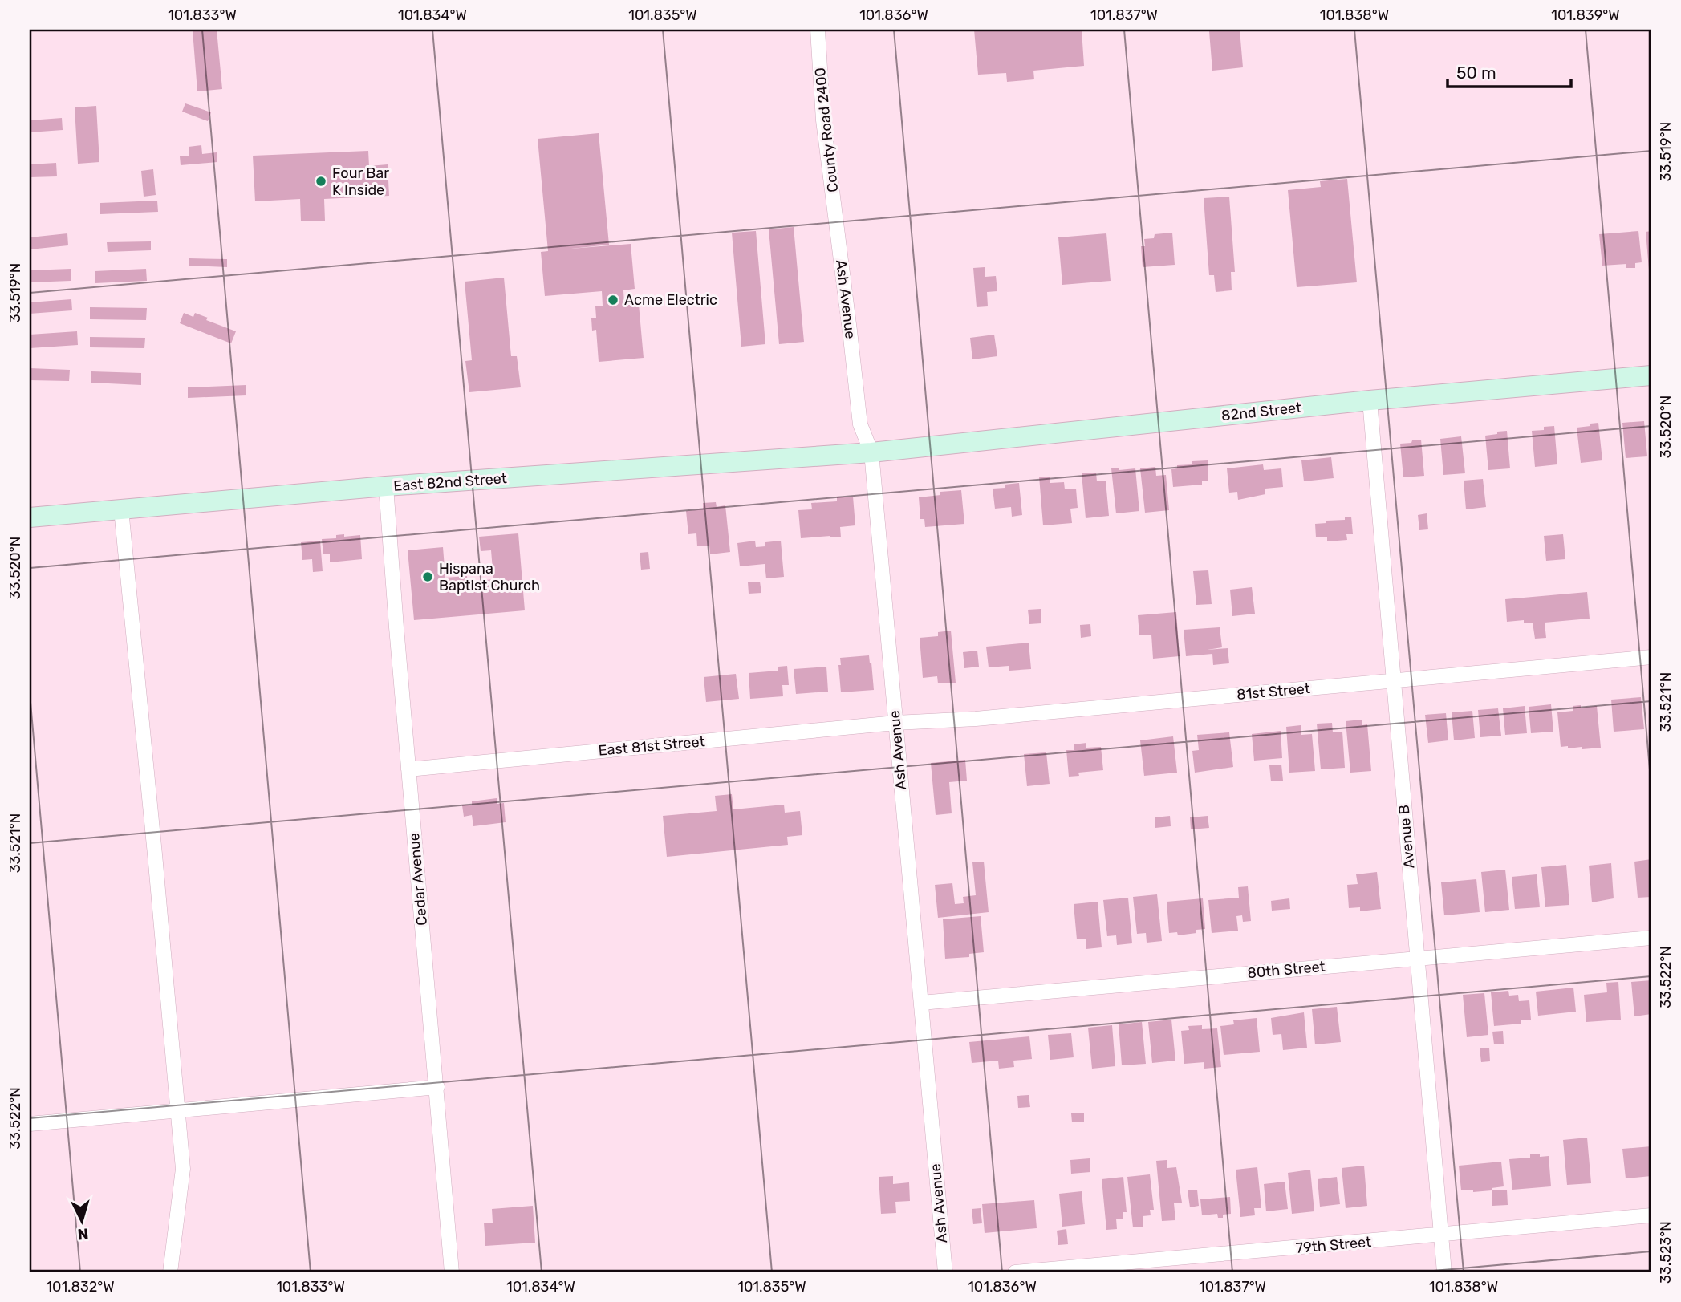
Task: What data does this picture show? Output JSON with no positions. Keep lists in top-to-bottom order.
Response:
{
  "streets": {
    "street": [
      "County Road 2400",
      "Ash Avenue",
      "82nd Street",
      "East 82nd Street",
      "81st Street",
      "East 81st Street",
      "Avenue B",
      "Cedar Avenue",
      "80th Street",
      "79th Street"
    ]
  },
  "crossings": [
    ["County Road 2400", "Ash Avenue"],
    ["Ash Avenue", "82nd Street"],
    ["Ash Avenue", "East 82nd Street"],
    ["Ash Avenue", "81st Street"],
    ["Ash Avenue", "East 81st Street"],
    ["Ash Avenue", "80th Street"],
    ["82nd Street", "East 82nd Street"],
    ["82nd Street", "Avenue B"],
    ["East 82nd Street", "Cedar Avenue"],
    ["81st Street", "East 81st Street"],
    ["81st Street", "Avenue B"],
    ["East 81st Street", "Cedar Avenue"],
    ["Avenue B", "80th Street"],
    ["Avenue B", "79th Street"]
  ],
  "places": ["Four Bar K Inside", "Acme Electric", "Hispana Baptist Church"],
  "scale_bar": "50 m",
  "north": "bottom",
  "coordinates": [
    "101.833°W",
    "101.834°W",
    "101.835°W",
    "101.836°W",
    "101.837°W",
    "101.838°W",
    "101.839°W",
    "33.519°N",
    "33.520°N",
    "33.521°N",
    "33.522°N",
    "33.523°N",
    "101.832°W"
  ]
}
